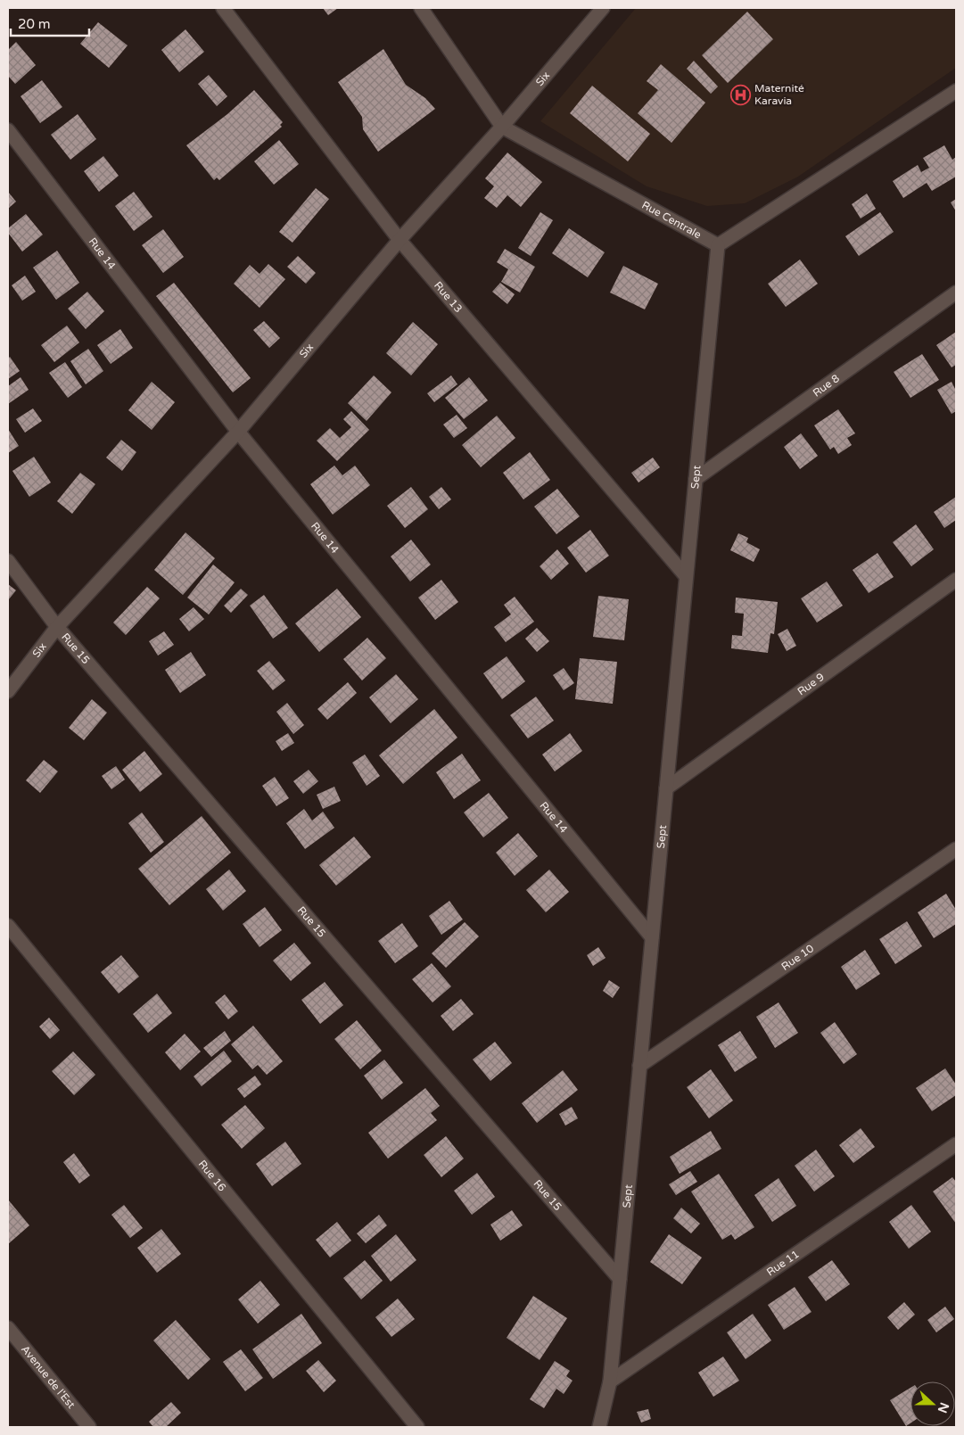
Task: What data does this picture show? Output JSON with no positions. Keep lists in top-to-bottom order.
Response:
{
  "streets": {
    "street": [
      "Six",
      "Rue Centrale",
      "Rue 14",
      "Rue 13",
      "Rue 8",
      "Sept",
      "Rue 15",
      "Rue 9",
      "Rue 10",
      "Rue 16",
      "Rue 11",
      "Avenue de l'Est"
    ]
  },
  "crossings": [
    ["Six", "Rue Centrale"],
    ["Six", "Rue 14"],
    ["Six", "Rue 13"],
    ["Six", "Rue 15"],
    ["Rue Centrale", "Sept"],
    ["Rue 14", "Sept"],
    ["Rue 13", "Sept"],
    ["Rue 8", "Sept"],
    ["Sept", "Rue 15"],
    ["Sept", "Rue 9"],
    ["Sept", "Rue 10"],
    ["Sept", "Rue 11"]
  ],
  "places": {
    "hospital": ["Maternité Karavia"]
  },
  "scale_bar": "20 m",
  "north": "right"
}
